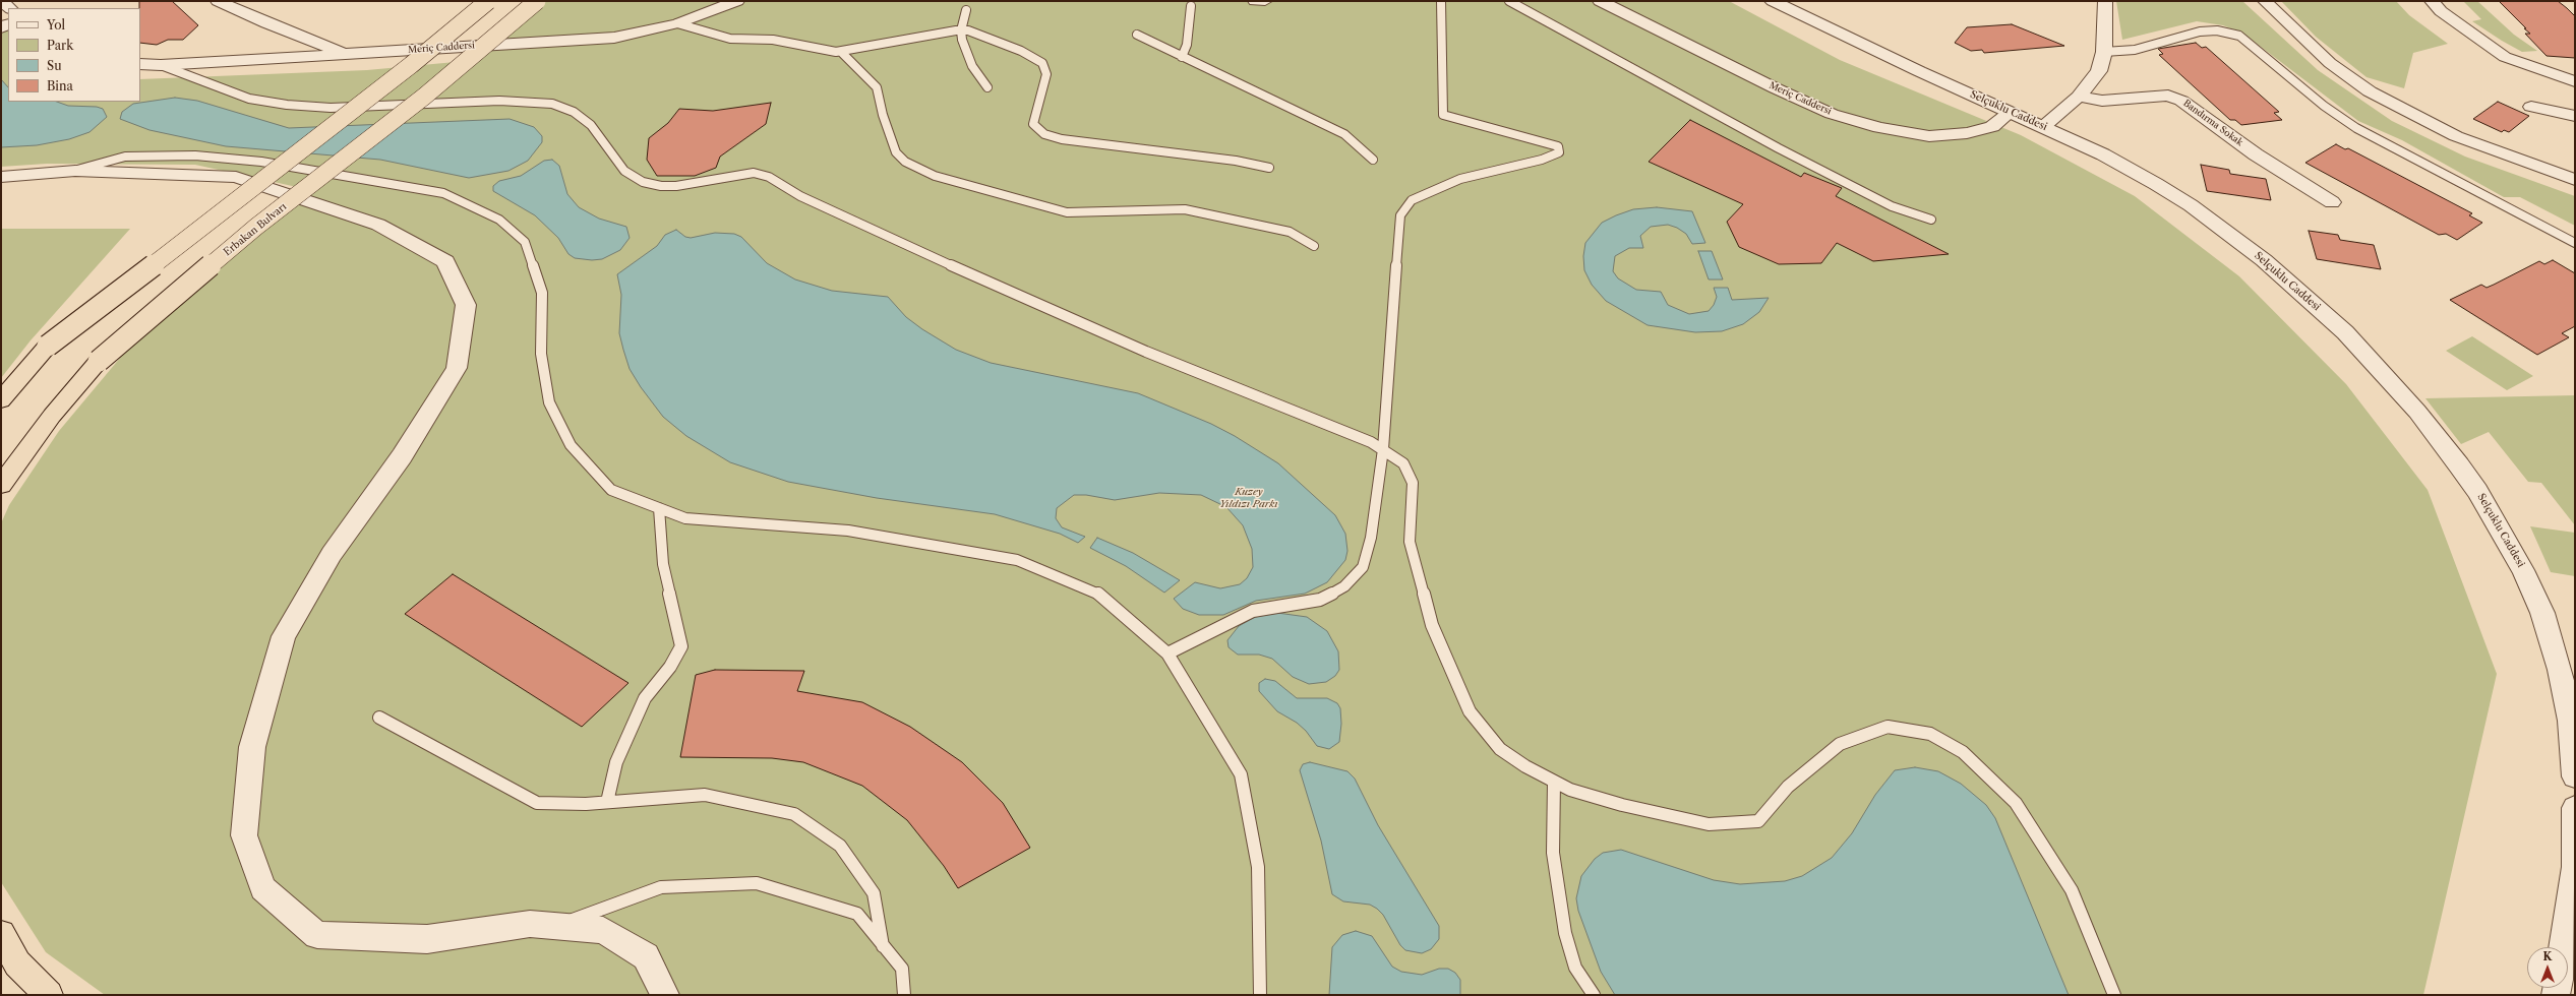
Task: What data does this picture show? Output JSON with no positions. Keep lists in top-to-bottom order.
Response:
{
  "streets": {
    "highway": ["Erbakan Bulvarı"],
    "street": ["Meriç Caddersi", "Selçuklu Caddesi", "Bandırma Sokak"]
  },
  "crossings": [
    ["Meriç Caddersi", "Selçuklu Caddesi"]
  ],
  "parks": ["Kuzey Yıldızı Parkı"],
  "legend": [
    "Yol",
    "Park",
    "Su",
    "Bina"
  ],
  "north": "top"
}
